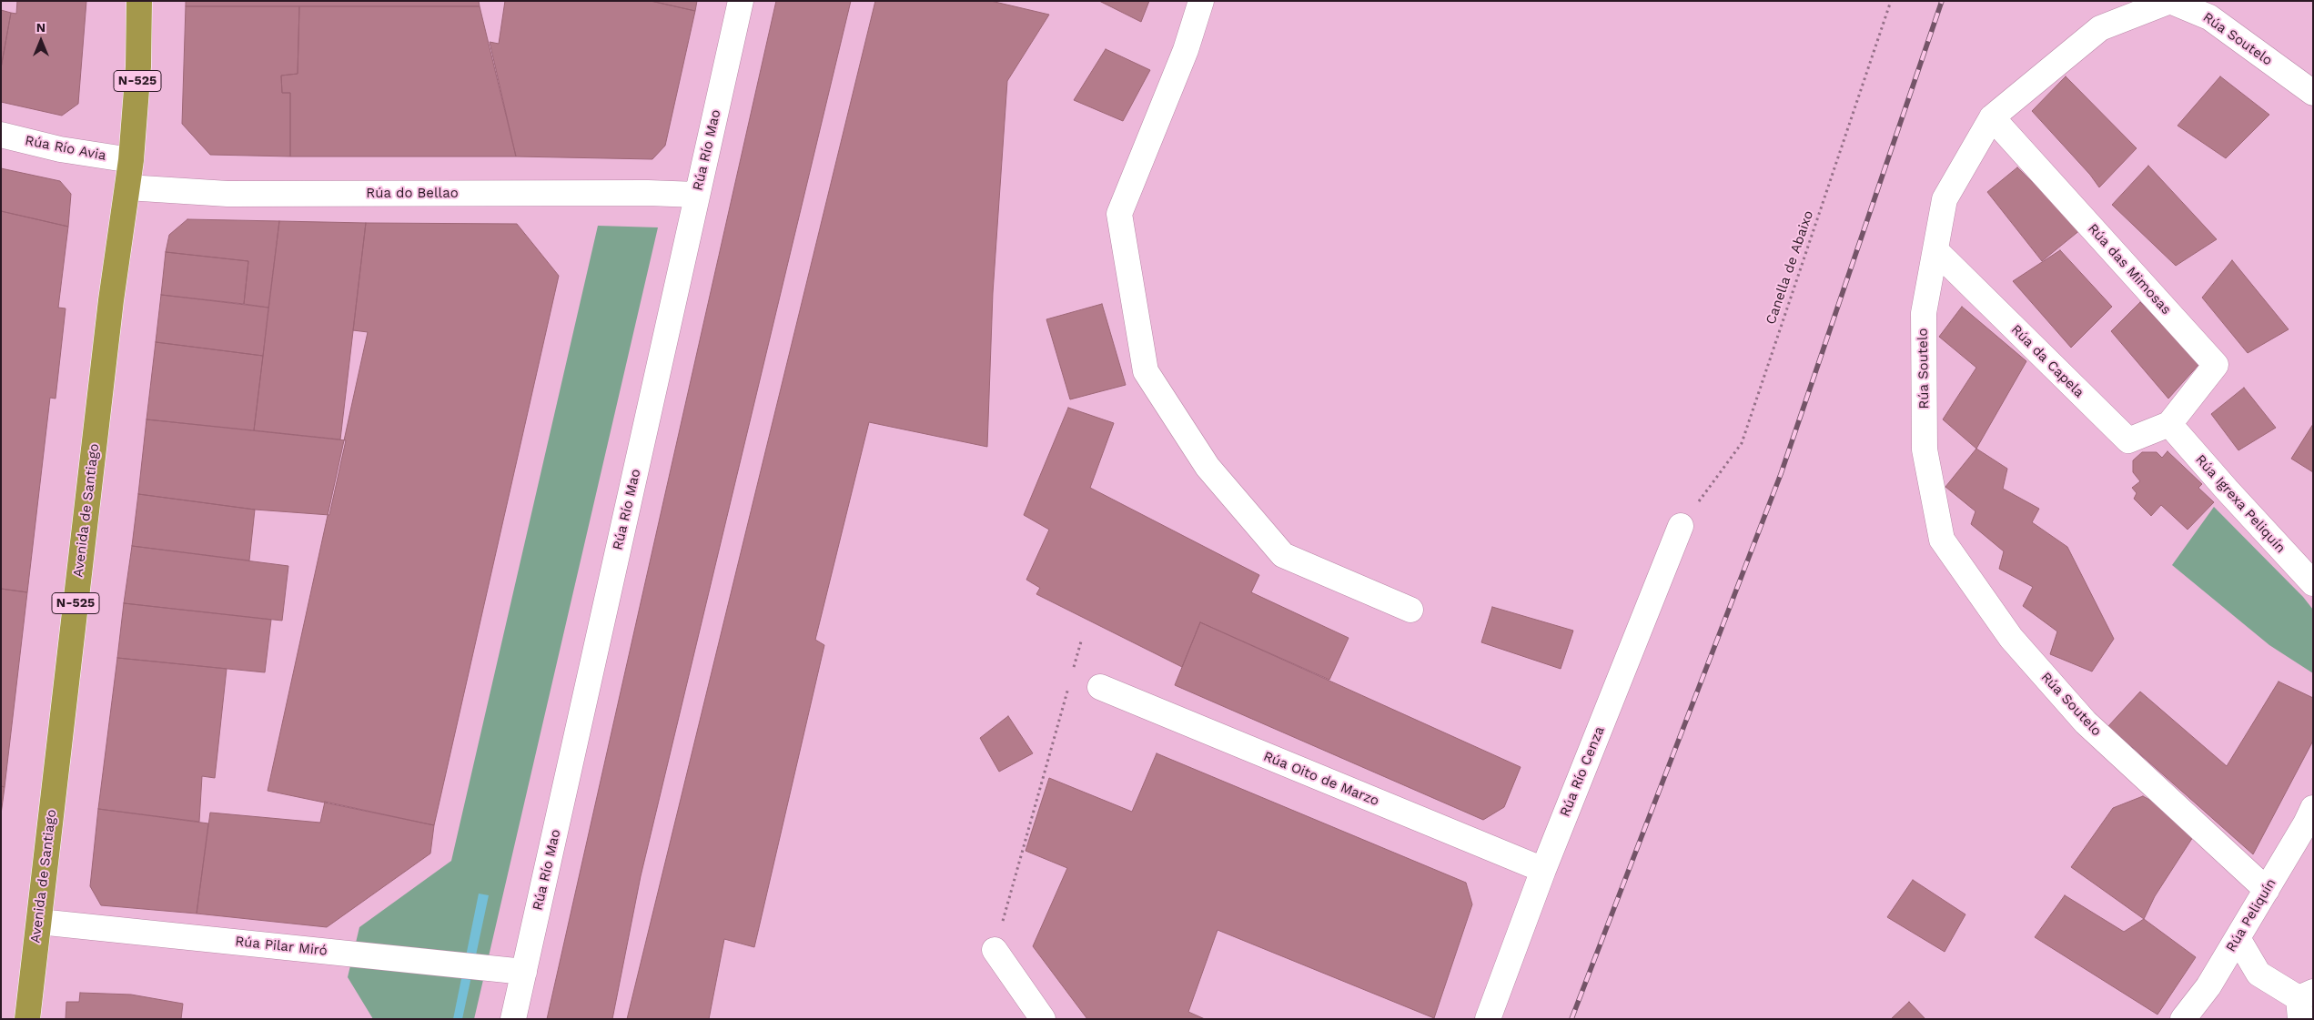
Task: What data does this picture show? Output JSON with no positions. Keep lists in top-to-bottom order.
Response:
{
  "streets": {
    "highway": ["N-525", "Avenida de Santiago"],
    "street": [
      "Rúa Soutelo",
      "Rúa Río Avia",
      "Rúa Río Mao",
      "Rúa do Bellao",
      "Rúa das Mimosas",
      "Rúa da Capela",
      "Rúa Igrexa Peliquín",
      "Rúa Río Cenza",
      "Rúa Oito de Marzo",
      "Rúa Peliquín",
      "Rúa Pilar Miró"
    ],
    "path": ["Canella de Abaixo"]
  },
  "crossings": [
    ["Rúa Soutelo", "Rúa das Mimosas"],
    ["Rúa Soutelo", "Rúa da Capela"],
    ["Rúa Soutelo", "Rúa Peliquín"],
    ["Rúa Río Avia", "Avenida de Santiago"],
    ["Rúa Río Mao", "Rúa do Bellao"],
    ["Rúa Río Mao", "Rúa Pilar Miró"],
    ["Rúa do Bellao", "Avenida de Santiago"],
    ["Canella de Abaixo", "Rúa Río Cenza"],
    ["Rúa das Mimosas", "Rúa da Capela"],
    ["Rúa das Mimosas", "Rúa Igrexa Peliquín"],
    ["Rúa da Capela", "Rúa Igrexa Peliquín"],
    ["Avenida de Santiago", "Rúa Pilar Miró"],
    ["Rúa Río Cenza", "Rúa Oito de Marzo"]
  ],
  "north": "top"
}
